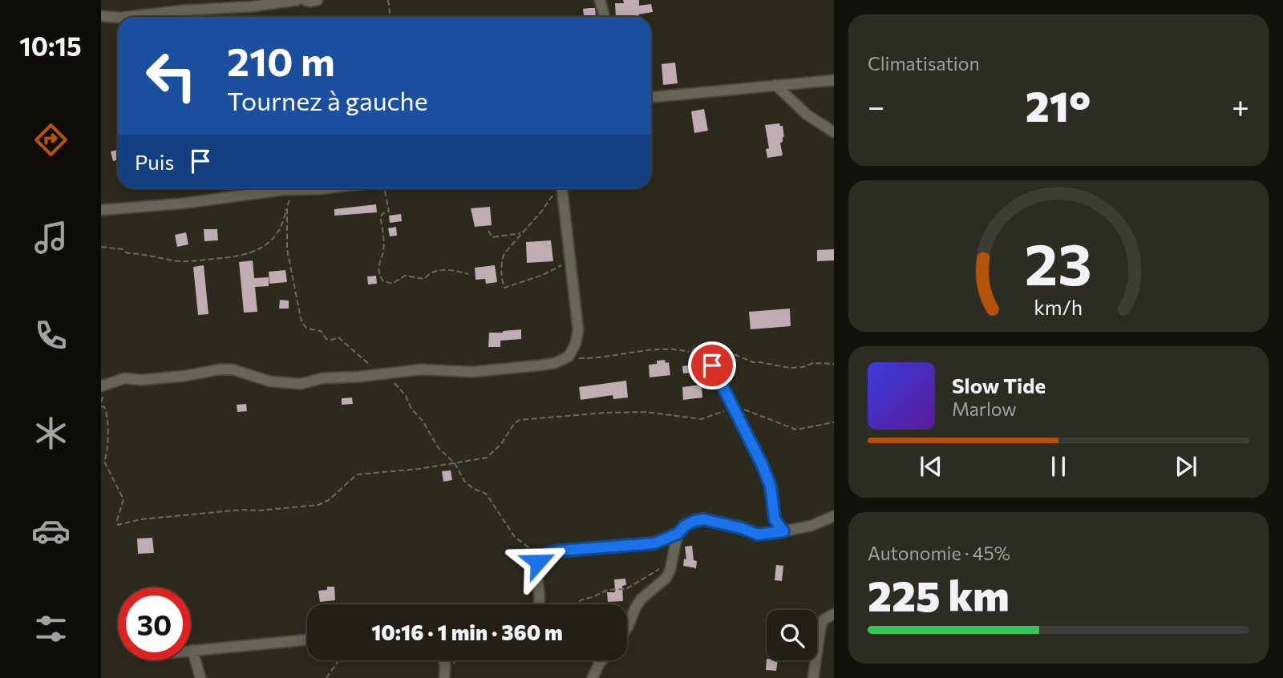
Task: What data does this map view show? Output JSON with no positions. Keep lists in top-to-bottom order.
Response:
{
  "page": {
    "tabs": "10:15",
    "tile": [
      "Climatisation",
      ["Autonomie · 45%", "225 km"]
    ],
    "turn": ["210 m", "Tournez à gauche"],
    "heat": ["−", "21°", "+"],
    "then": "Puis",
    "song": ["Slow Tide", "Marlow"],
    "limit": "30",
    "trip": "10:16 · 1 min · 360 m",
    "gauge": ["23", "km/h"]
  }
}
